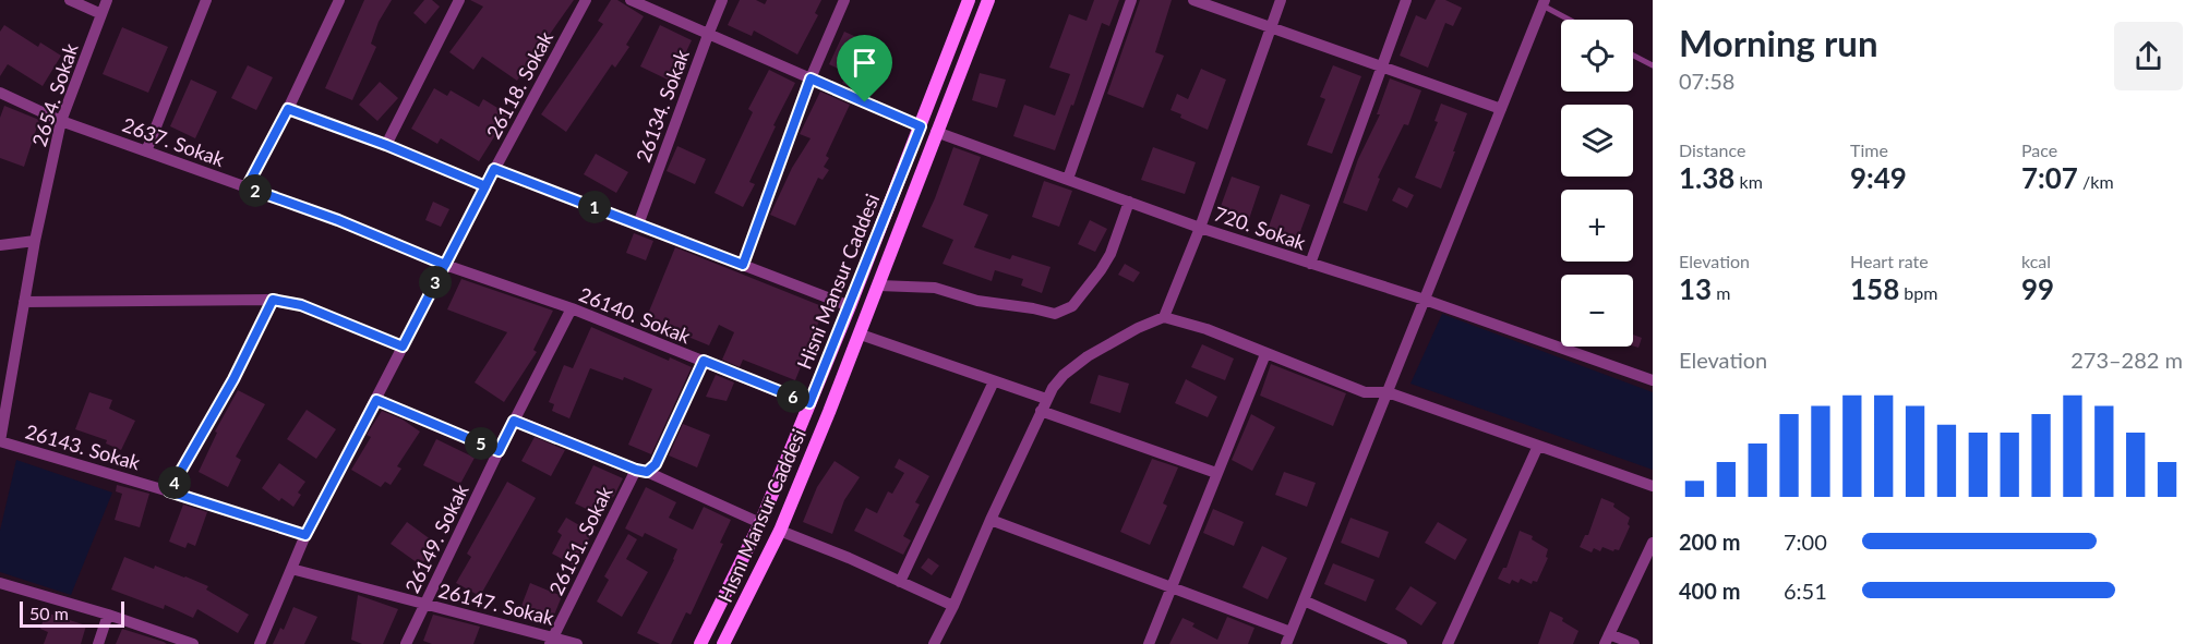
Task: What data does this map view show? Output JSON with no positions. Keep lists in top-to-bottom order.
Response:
{
  "streets": {
    "main road": ["Hisni Mansur Caddesi", "Hısnı Mansur Caddesi"],
    "street": [
      "26118. Sokak",
      "2654. Sokak",
      "26134. Sokak",
      "2637. Sokak",
      "720. Sokak",
      "26140. Sokak",
      "26143. Sokak",
      "26149. Sokak",
      "26151. Sokak",
      "26147. Sokak"
    ]
  },
  "crossings": [
    ["26118. Sokak", "2637. Sokak"],
    ["26118. Sokak", "26140. Sokak"],
    ["26118. Sokak", "26143. Sokak"],
    ["26118. Sokak", "26147. Sokak"],
    ["2654. Sokak", "2637. Sokak"],
    ["2654. Sokak", "26143. Sokak"],
    ["2637. Sokak", "26140. Sokak"],
    ["Hisni Mansur Caddesi", "26140. Sokak"],
    ["26140. Sokak", "26149. Sokak"],
    ["26140. Sokak", "26151. Sokak"],
    ["26149. Sokak", "26147. Sokak"],
    ["26151. Sokak", "26147. Sokak"]
  ],
  "scale_bar": "50 m",
  "page": {
    "heading": ["Morning run", "07:58"],
    "map_buttons": ["+", "−"],
    "stats": [
      ["Distance", "1.38 km"],
      ["Time", "9:49"],
      ["Pace", "7:07 /km"],
      ["Elevation", "13 m"],
      ["Heart rate", "158 bpm"],
      ["kcal", "99"]
    ],
    "pins": [
      "2",
      "1",
      "3",
      "6",
      "5",
      "4"
    ],
    "chart": ["Elevation", "273–282 m"],
    "list": [
      {
        "name": "200 m",
        "note": "7:00"
      },
      {
        "name": "400 m",
        "note": "6:51"
      }
    ],
    "scale": "50 m"
  }
}
